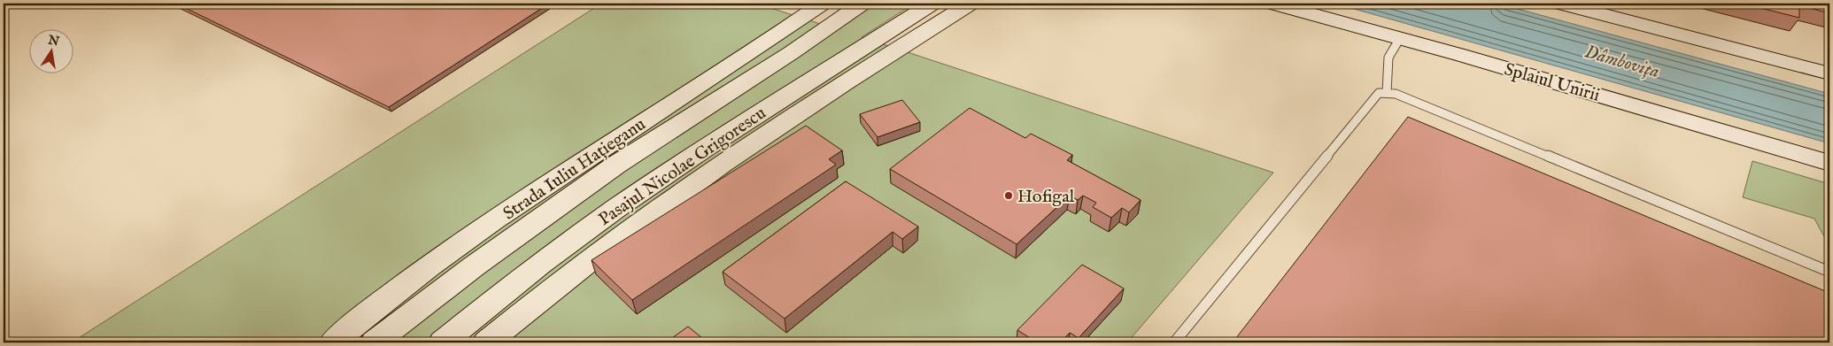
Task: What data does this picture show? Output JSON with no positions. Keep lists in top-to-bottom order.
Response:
{
  "streets": {
    "main road": ["Splaiul Unirii", "Pasajul Nicolae Grigorescu", "Strada Iuliu Hațieganu"]
  },
  "water": ["Dâmbovița"],
  "places": ["Hofigal"],
  "north": "top"
}
